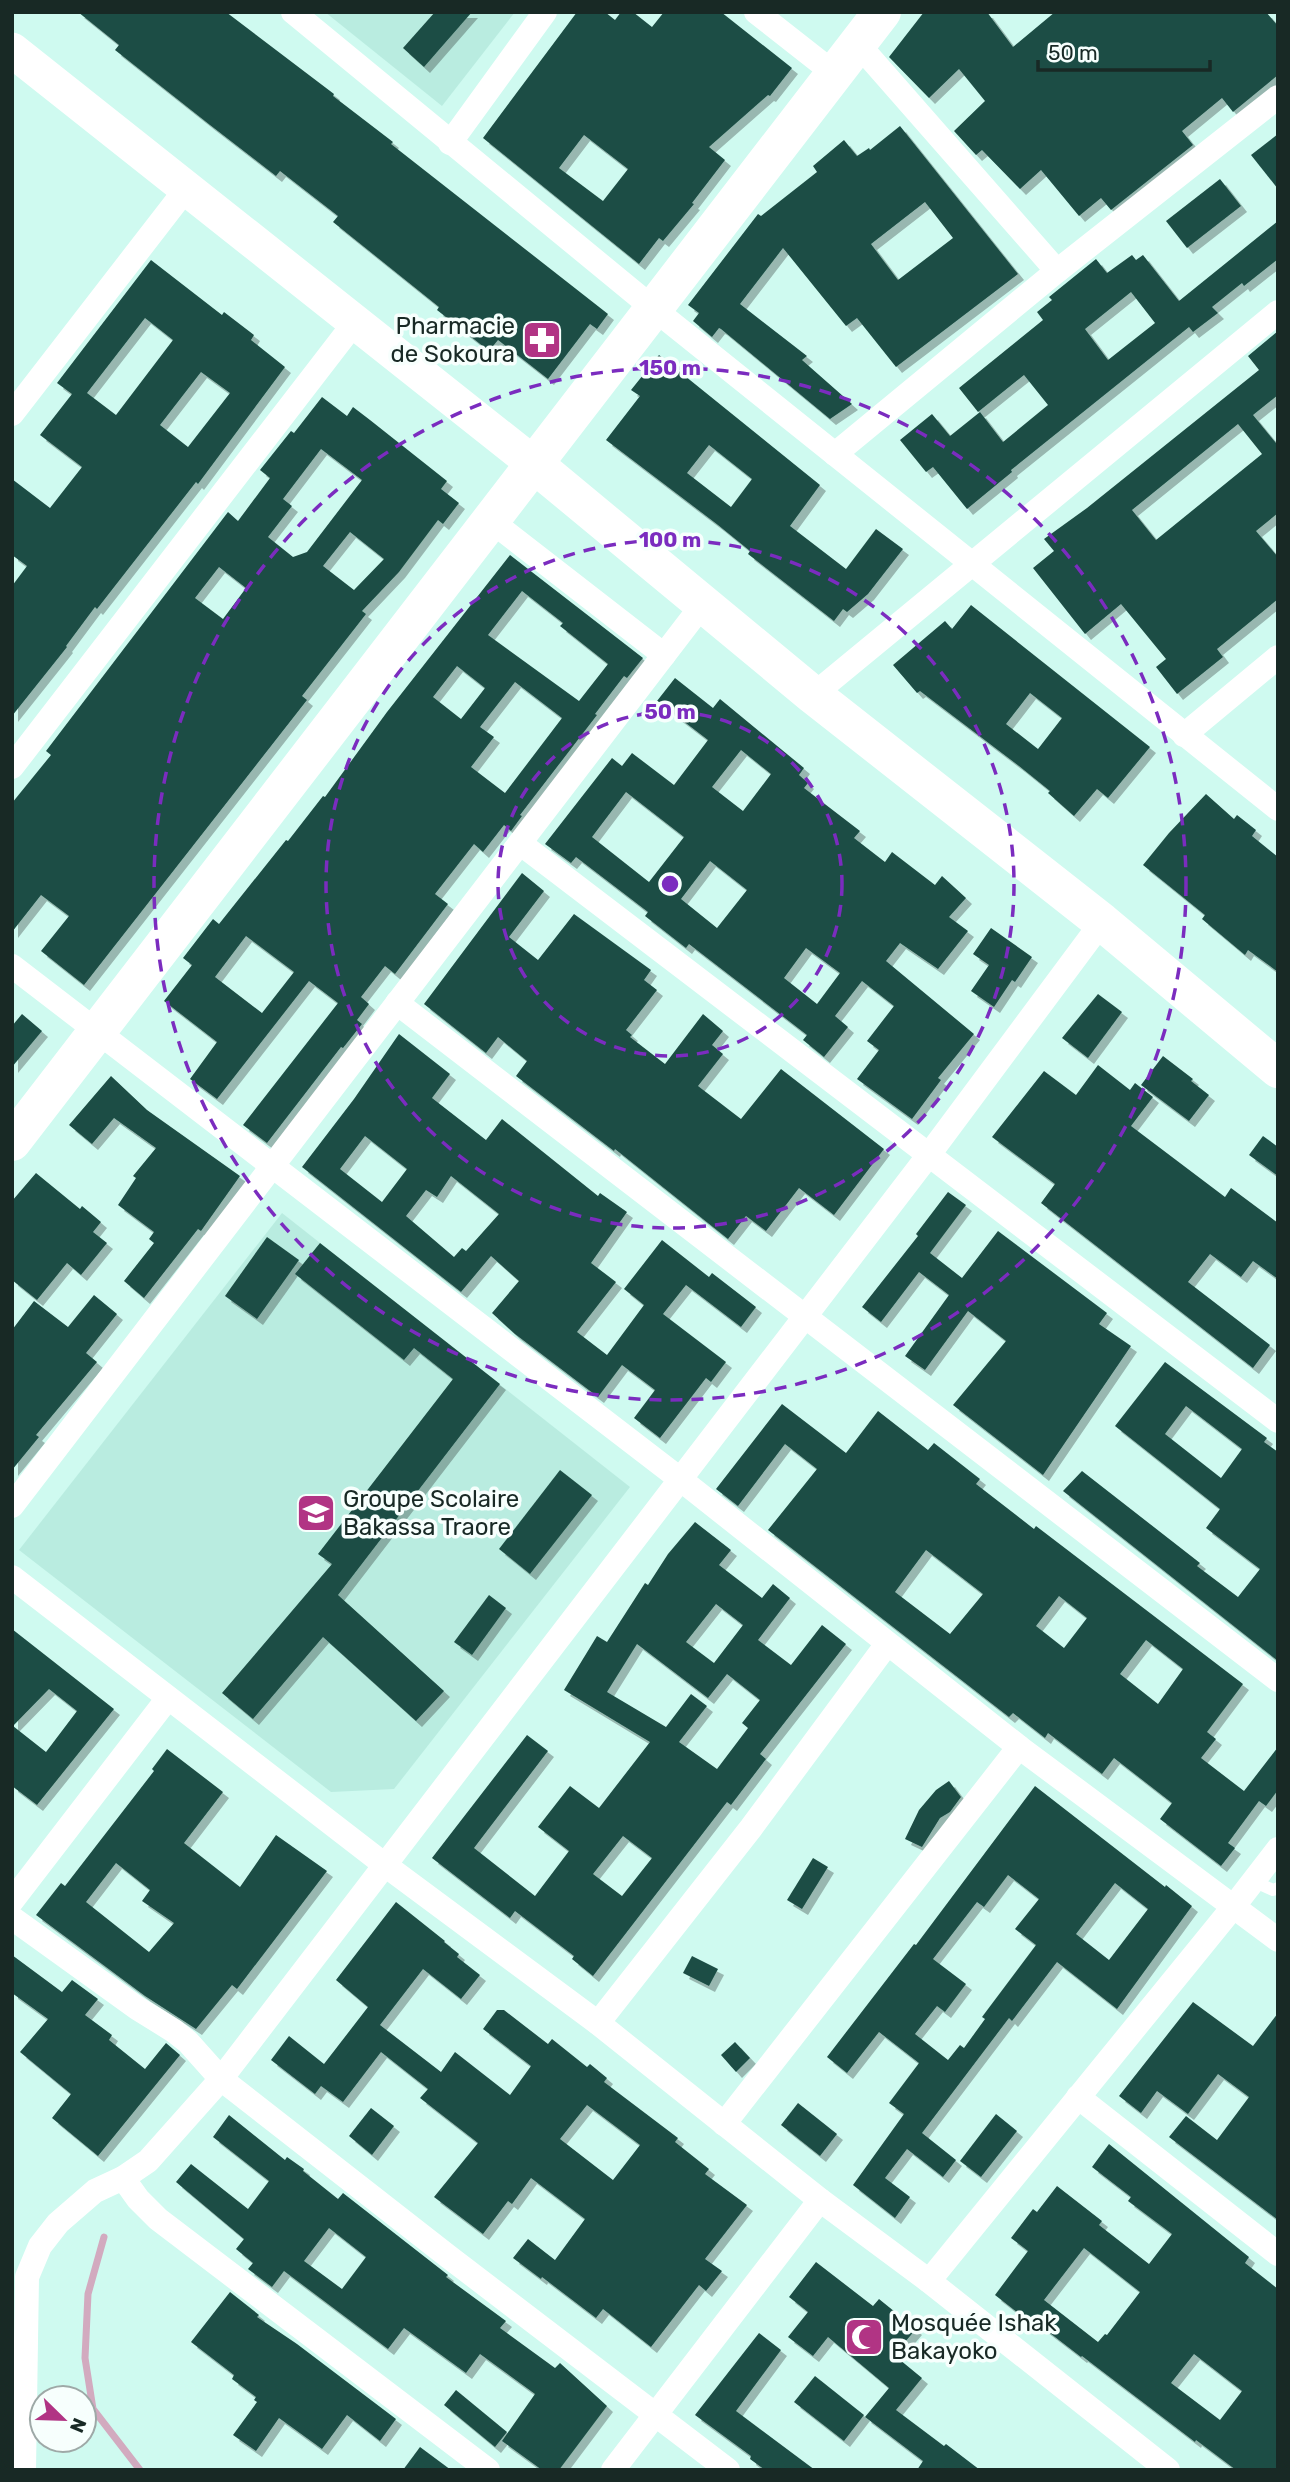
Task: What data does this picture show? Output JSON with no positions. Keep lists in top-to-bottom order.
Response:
{
  "places": {
    "pharmacy": ["Pharmacie de Sokoura"],
    "school or university": ["Groupe Scolaire Bakassa Traore"],
    "mosque": ["Mosquée Ishak Bakayoko"]
  },
  "scale_bar": "50 m",
  "north": "bottom right",
  "rings": ["150 m", "100 m", "50 m"]
}
